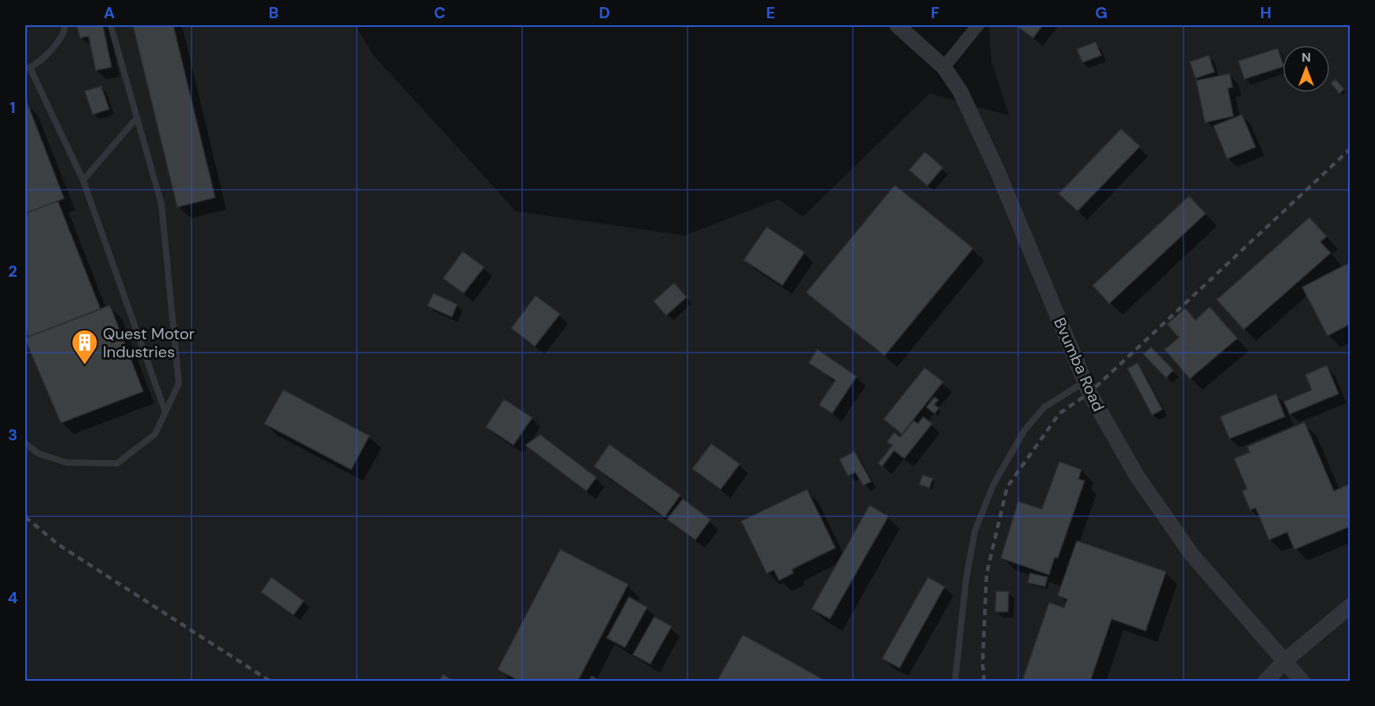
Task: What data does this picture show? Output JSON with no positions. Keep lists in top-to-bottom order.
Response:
{
  "streets": {
    "street": ["Bvumba Road"]
  },
  "places": {
    "building": ["Quest Motor Industries"]
  },
  "north": "top",
  "grid": {
    "columns": [
      "A",
      "B",
      "C",
      "D",
      "E",
      "F",
      "G",
      "H"
    ],
    "rows": [
      "1",
      "2",
      "3",
      "4"
    ]
  }
}
